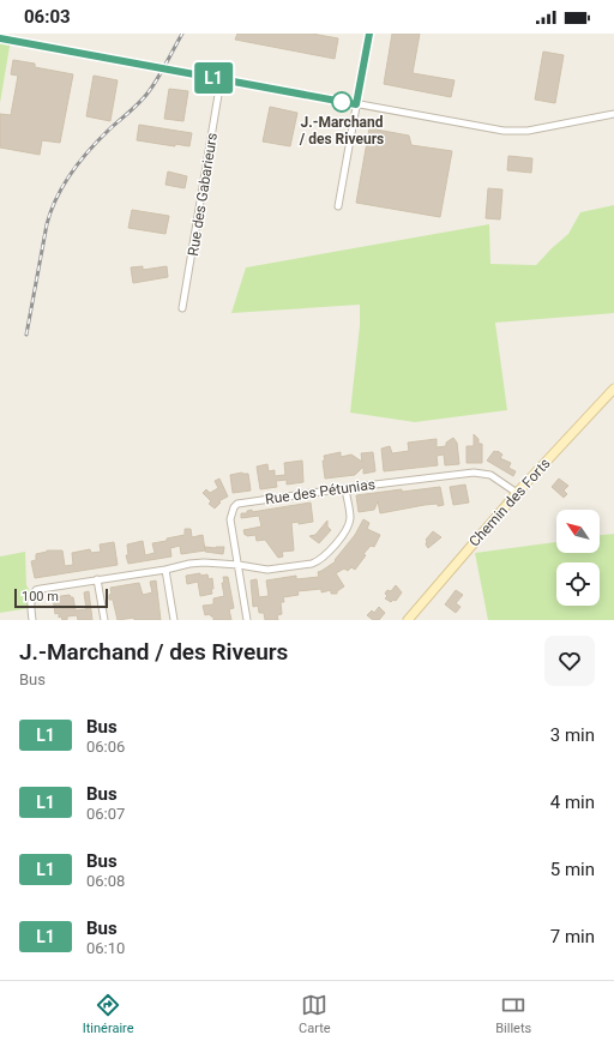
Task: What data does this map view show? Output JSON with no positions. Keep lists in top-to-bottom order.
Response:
{
  "streets": {
    "street": ["Rue des Gabarieurs", "Rue des Pétunias", "Chemin des Forts"]
  },
  "crossings": [
    ["Rue des Pétunias", "Chemin des Forts"]
  ],
  "places": ["J.-Marchand / des Riveurs"],
  "lines": ["bus line L1"],
  "scale_bar": "100 m",
  "north": "top left",
  "page": {
    "status": "06:03",
    "on_map": "L1",
    "scale": "100 m",
    "heading": ["J.-Marchand / des Riveurs", "Bus"],
    "list": [
      {
        "mark": "L1",
        "name": "Bus",
        "note": "06:06",
        "value": "3 min"
      },
      {
        "mark": "L1",
        "name": "Bus",
        "note": "06:07",
        "value": "4 min"
      },
      {
        "mark": "L1",
        "name": "Bus",
        "note": "06:08",
        "value": "5 min"
      },
      {
        "mark": "L1",
        "name": "Bus",
        "note": "06:10",
        "value": "7 min"
      }
    ],
    "tabs": ["Itinéraire", "Carte", "Billets"]
  }
}
